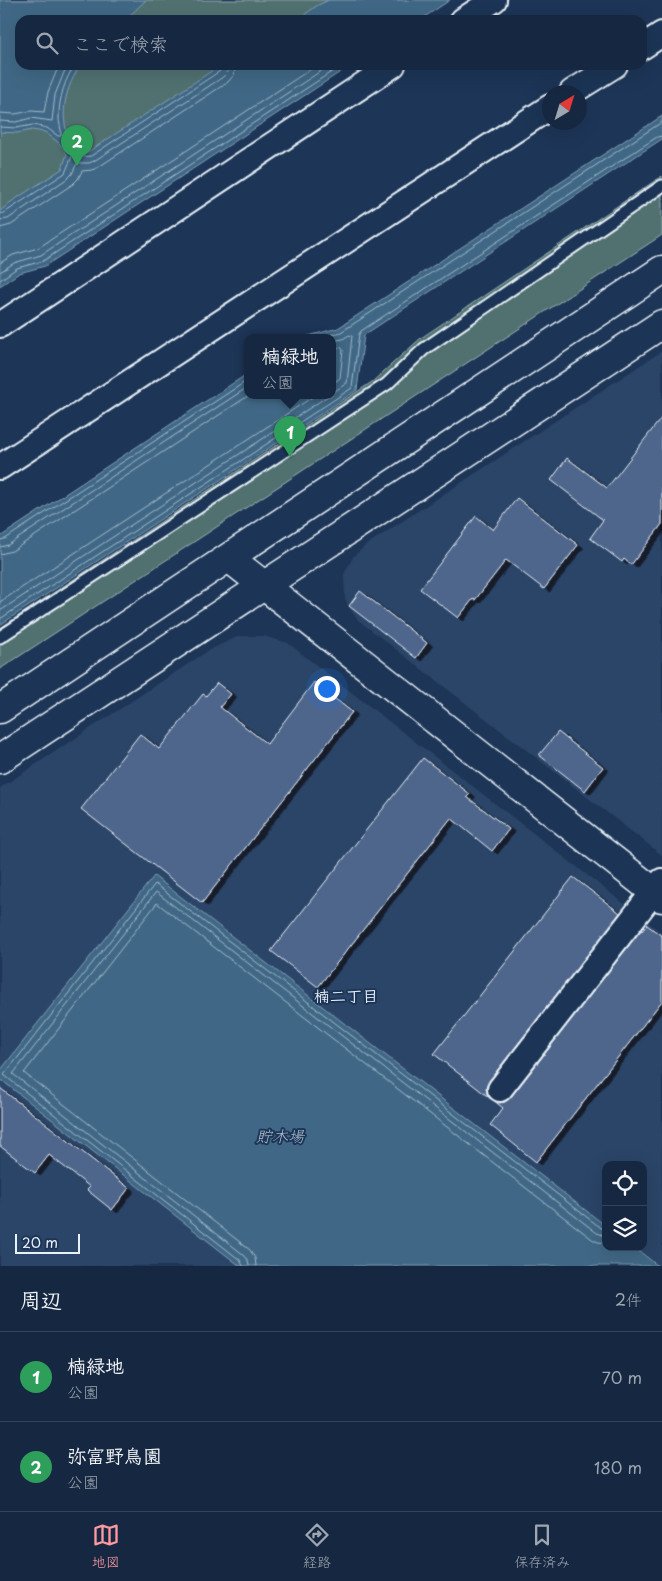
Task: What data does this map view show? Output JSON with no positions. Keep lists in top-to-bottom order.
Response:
{
  "districts": ["楠二丁目"],
  "water": ["貯木場"],
  "scale_bar": "20 m",
  "north": "top right",
  "page": {
    "search": "ここで検索",
    "pins": ["2", "1"],
    "popup": ["楠緑地", "公園"],
    "scale": "20 m",
    "heading": ["周辺", "2件"],
    "list": [
      {
        "mark": "1",
        "name": "楠緑地",
        "note": "公園",
        "value": "70 m"
      },
      {
        "mark": "2",
        "name": "弥富野鳥園",
        "note": "公園",
        "value": "180 m"
      }
    ],
    "nav": ["地図", "経路", "保存済み"]
  }
}
